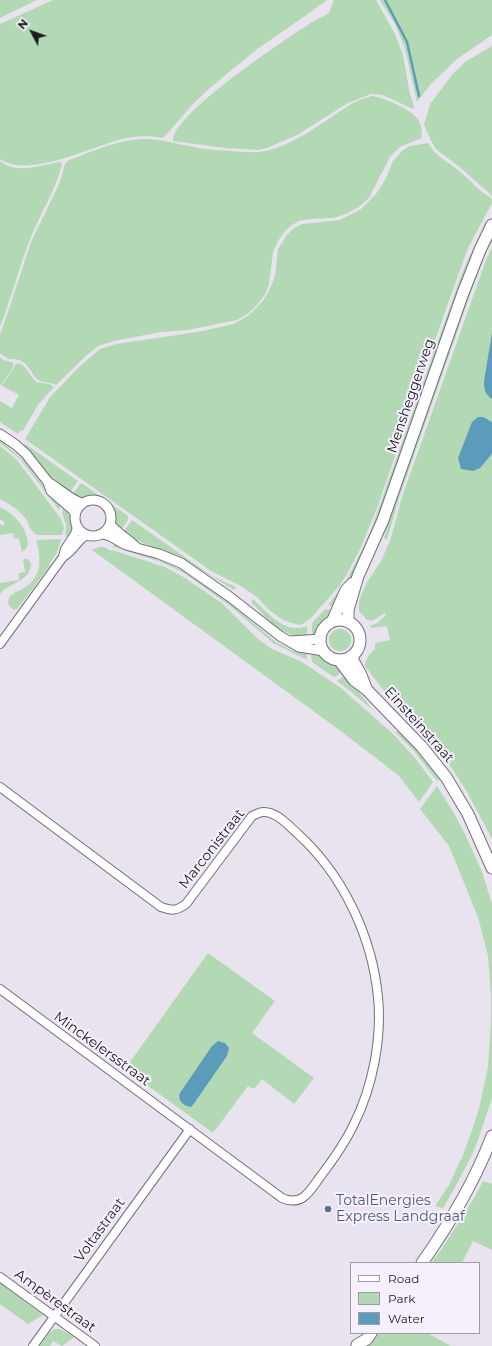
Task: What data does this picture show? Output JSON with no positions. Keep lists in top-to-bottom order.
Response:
{
  "streets": {
    "main road": ["Mensheggerweg", "Einsteinstraat"],
    "street": [
      "Marconistraat",
      "Minckelersstraat",
      "Voltastraat",
      "Ampèrestraat"
    ]
  },
  "crossings": [
    ["Mensheggerweg", "Einsteinstraat"],
    ["Marconistraat", "Minckelersstraat"],
    ["Marconistraat", "Voltastraat"],
    ["Minckelersstraat", "Voltastraat"],
    ["Voltastraat", "Ampèrestraat"]
  ],
  "places": ["TotalEnergies Express Landgraaf"],
  "legend": ["Road", "Park", "Water"],
  "north": "top left"
}
